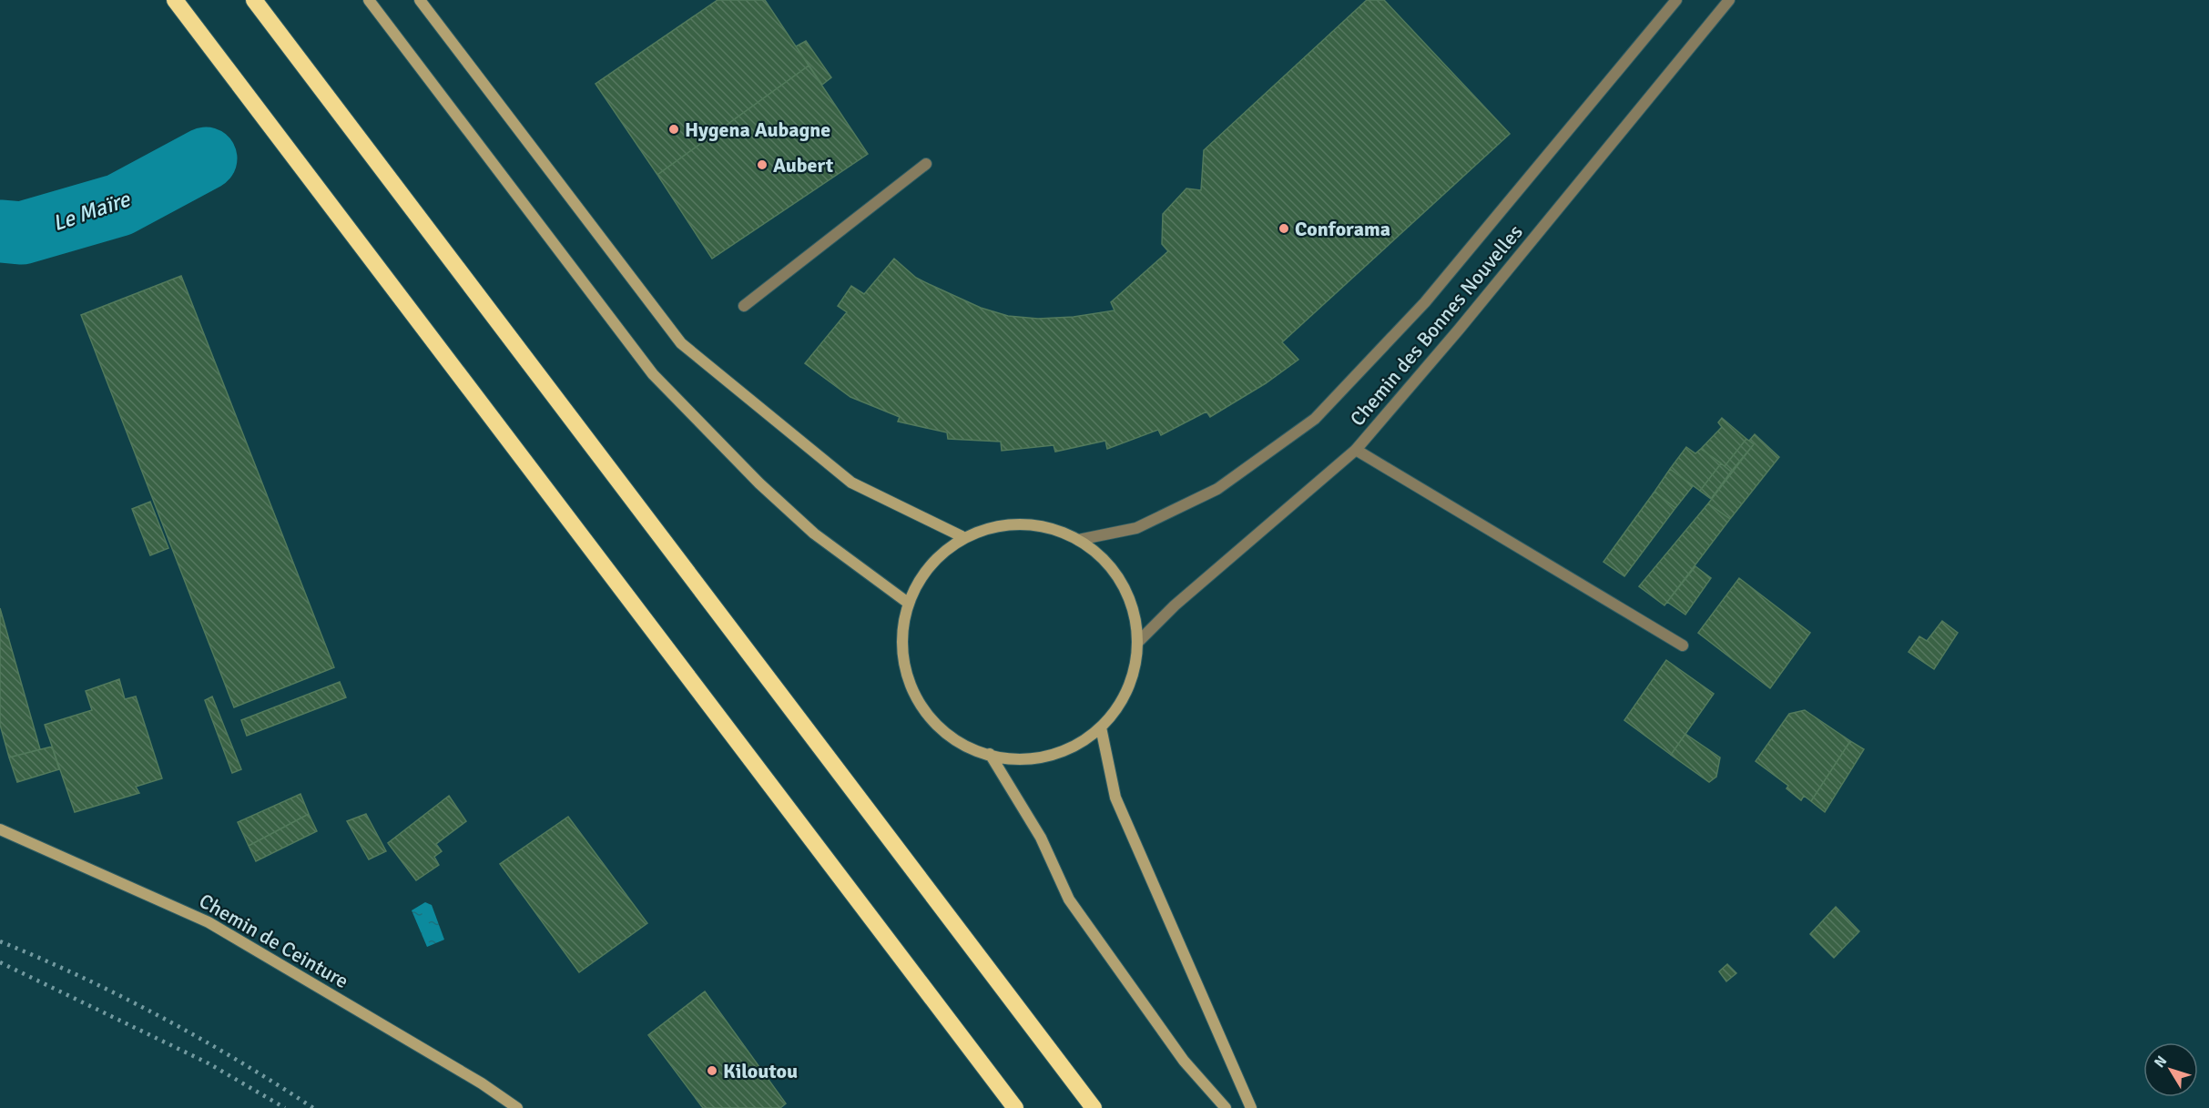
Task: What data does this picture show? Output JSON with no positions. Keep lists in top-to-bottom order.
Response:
{
  "streets": {
    "main road": ["Chemin de Ceinture"],
    "street": ["Chemin des Bonnes Nouvelles"]
  },
  "water": ["Le Maïre"],
  "places": [
    "Hygena Aubagne",
    "Aubert",
    "Conforama",
    "Kiloutou"
  ],
  "north": "top left"
}
